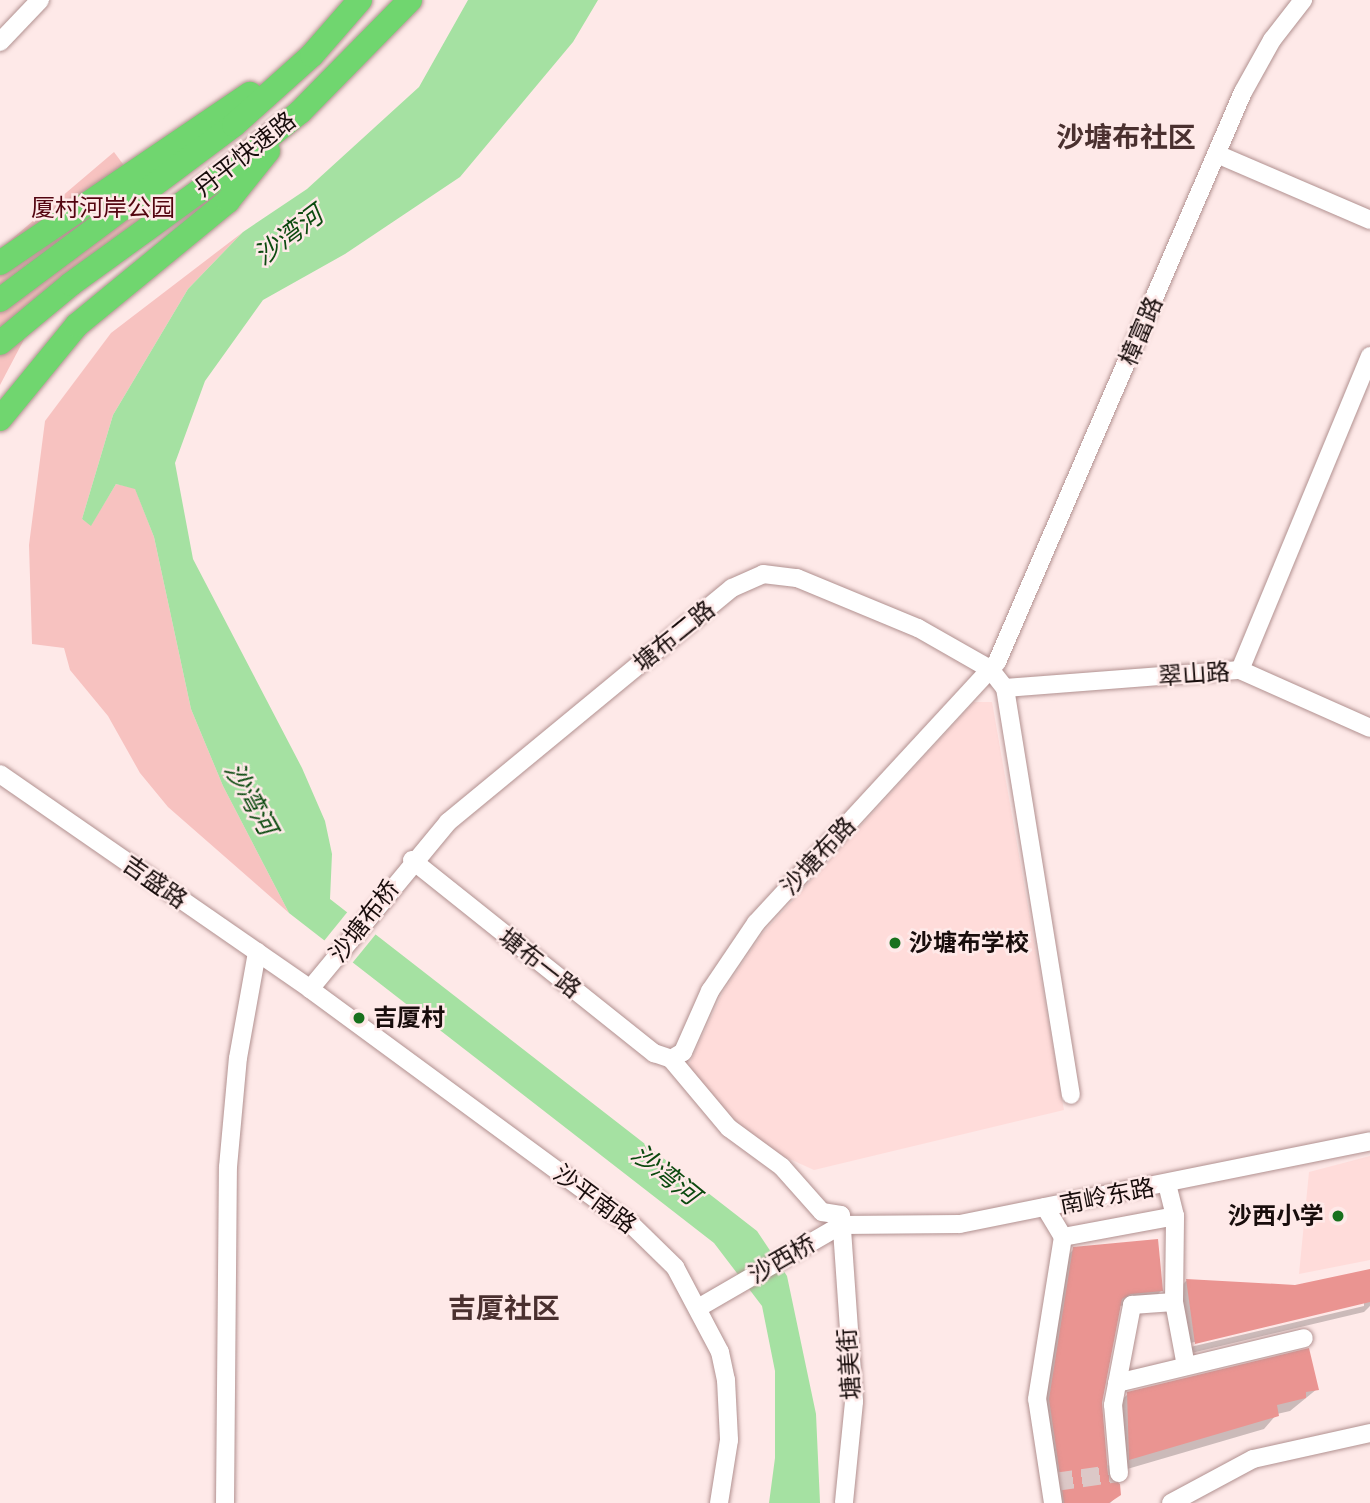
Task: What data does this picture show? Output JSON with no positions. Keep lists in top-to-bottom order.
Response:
{
  "streets": {
    "highway": ["丹平快速路"],
    "street": [
      "樟富路",
      "塘布二路",
      "翠山路",
      "沙塘布路",
      "吉盛路",
      "沙塘布桥",
      "塘布一路",
      "南岭东路",
      "沙平南路",
      "沙西桥",
      "塘美街"
    ]
  },
  "crossings": [
    ["樟富路", "塘布二路"],
    ["樟富路", "沙塘布路"],
    ["塘布二路", "沙塘布路"],
    ["塘布二路", "沙塘布桥"],
    ["塘布二路", "塘布一路"],
    ["沙塘布路", "塘布一路"],
    ["吉盛路", "沙塘布桥"],
    ["吉盛路", "沙平南路"],
    ["沙塘布桥", "塘布一路"],
    ["沙塘布桥", "沙平南路"],
    ["南岭东路", "沙西桥"],
    ["南岭东路", "塘美街"],
    ["沙平南路", "沙西桥"],
    ["沙西桥", "塘美街"]
  ],
  "districts": ["沙塘布社区", "吉厦社区"],
  "water": ["沙湾河"],
  "parks": ["厦村河岸公园"],
  "places": ["沙塘布学校", "吉厦村", "沙西小学"]
}
